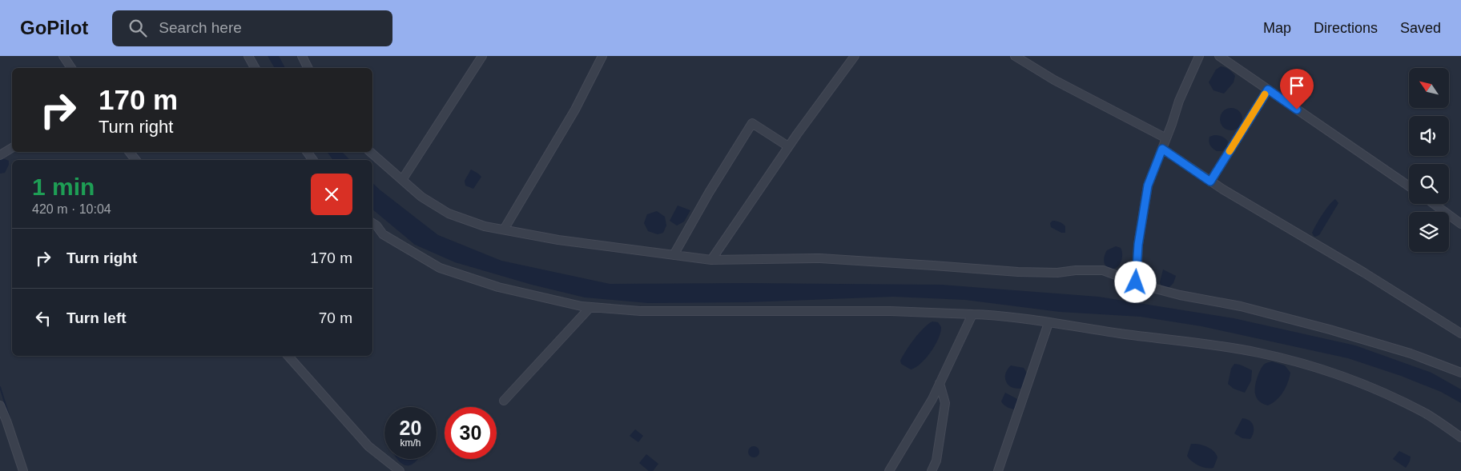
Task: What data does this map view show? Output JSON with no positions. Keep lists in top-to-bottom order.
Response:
{
  "north": "top left",
  "page": {
    "header": "GoPilot",
    "search": "Search here",
    "nav": ["Map", "Directions", "Saved"],
    "turn": ["170 m", "Turn right"],
    "heading": ["1 min", "420 m · 10:04"],
    "list": [
      {
        "name": "Turn right",
        "value": "170 m"
      },
      {
        "name": "Turn left",
        "value": "70 m"
      }
    ],
    "speed": "20 km/h",
    "limit": "30"
  }
}
